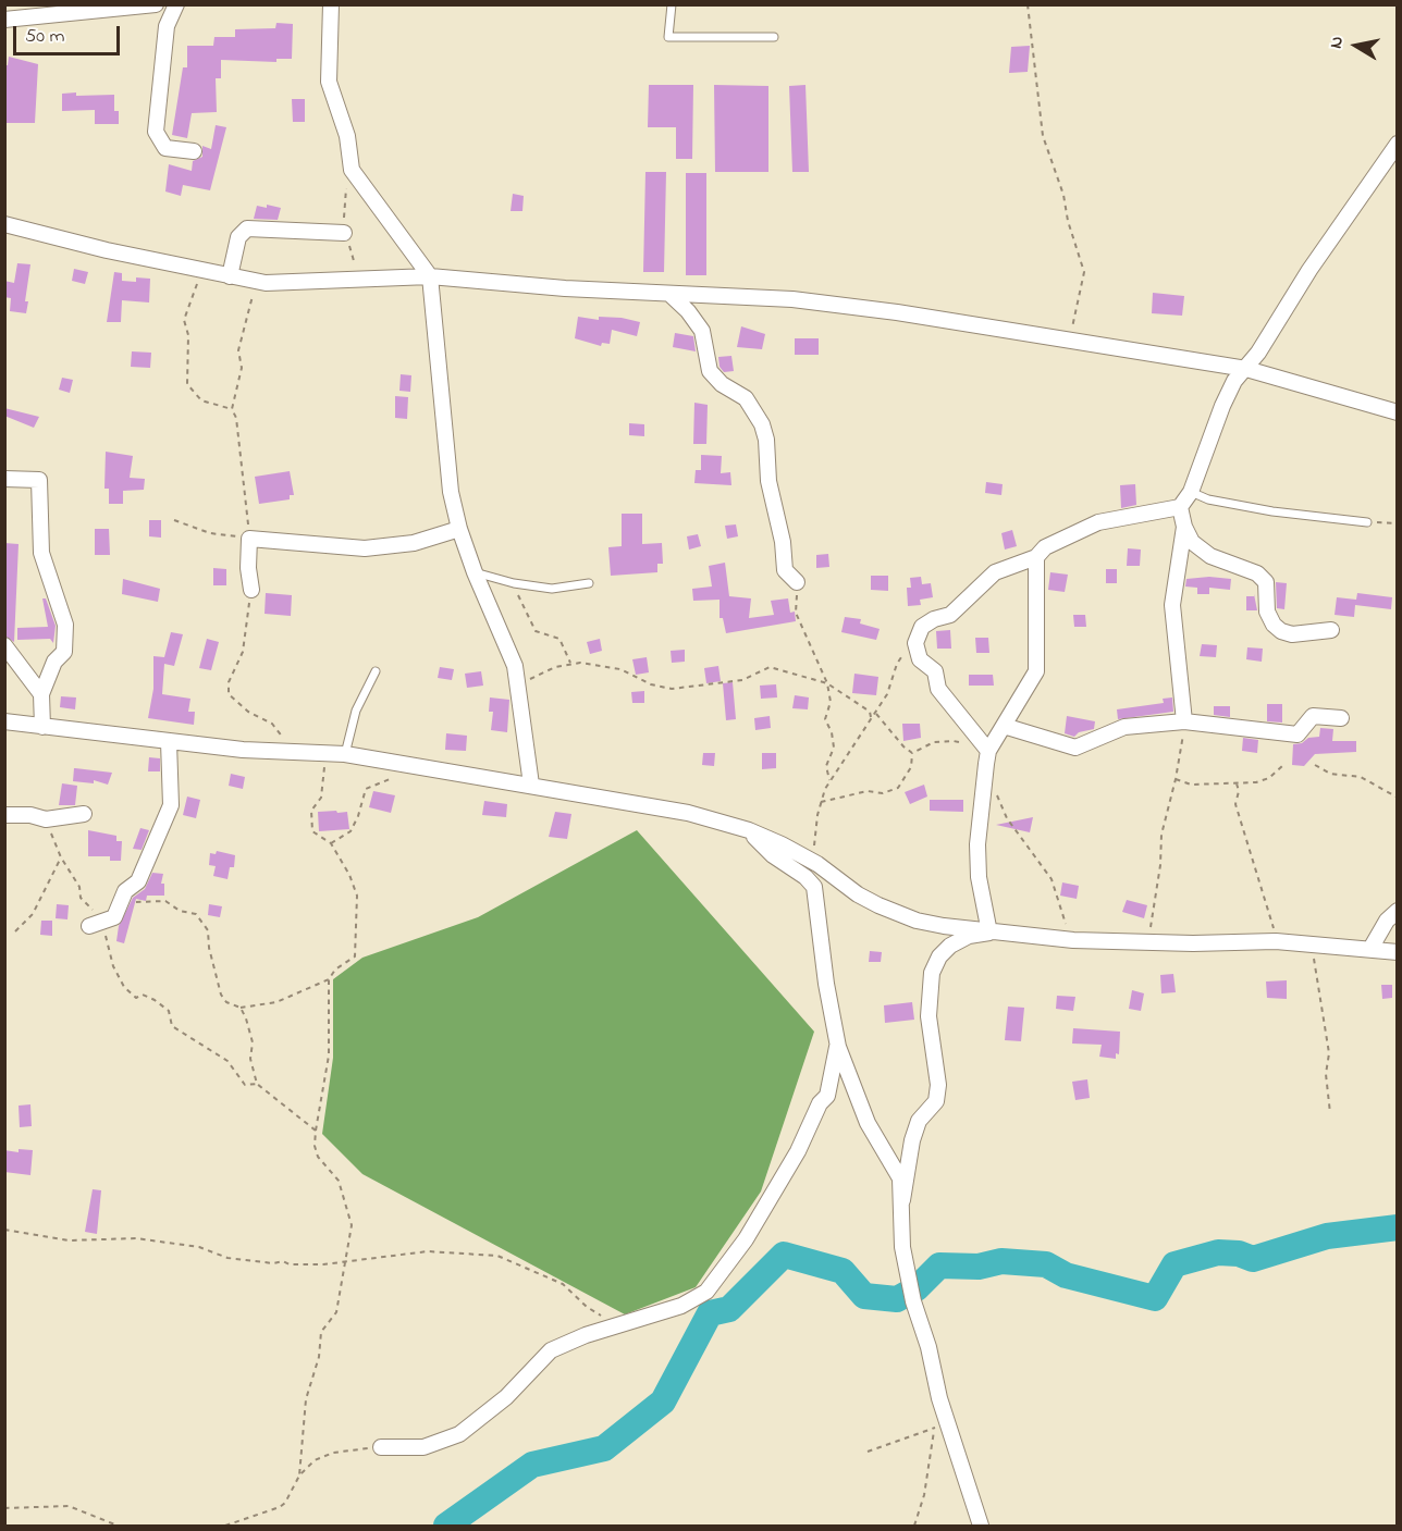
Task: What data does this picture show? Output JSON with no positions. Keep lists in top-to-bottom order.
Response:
{
  "scale_bar": "50 m",
  "north": "left"
}
